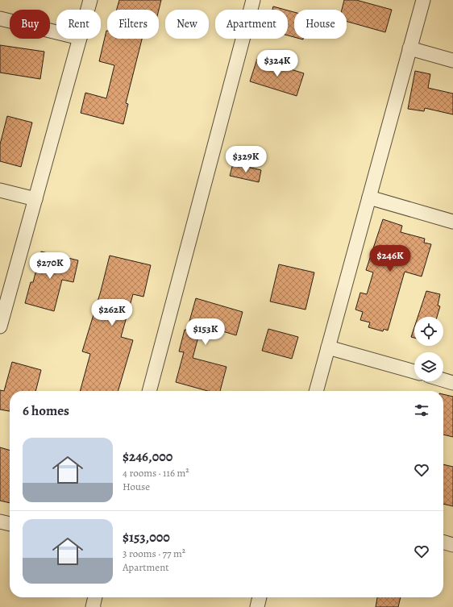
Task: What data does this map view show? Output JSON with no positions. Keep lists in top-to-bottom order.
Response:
{
  "page": {
    "chip": [
      "Buy",
      "Rent",
      "Filters",
      "New",
      "Apartment",
      "House"
    ],
    "price": [
      "$324K",
      "$329K",
      "$246K",
      "$270K",
      "$262K",
      "$153K"
    ],
    "heading": "6 homes",
    "list": [
      {
        "name": "$246,000",
        "note": "4 rooms · 116 m² · House"
      },
      {
        "name": "$153,000",
        "note": "3 rooms · 77 m² · Apartment"
      }
    ]
  }
}
